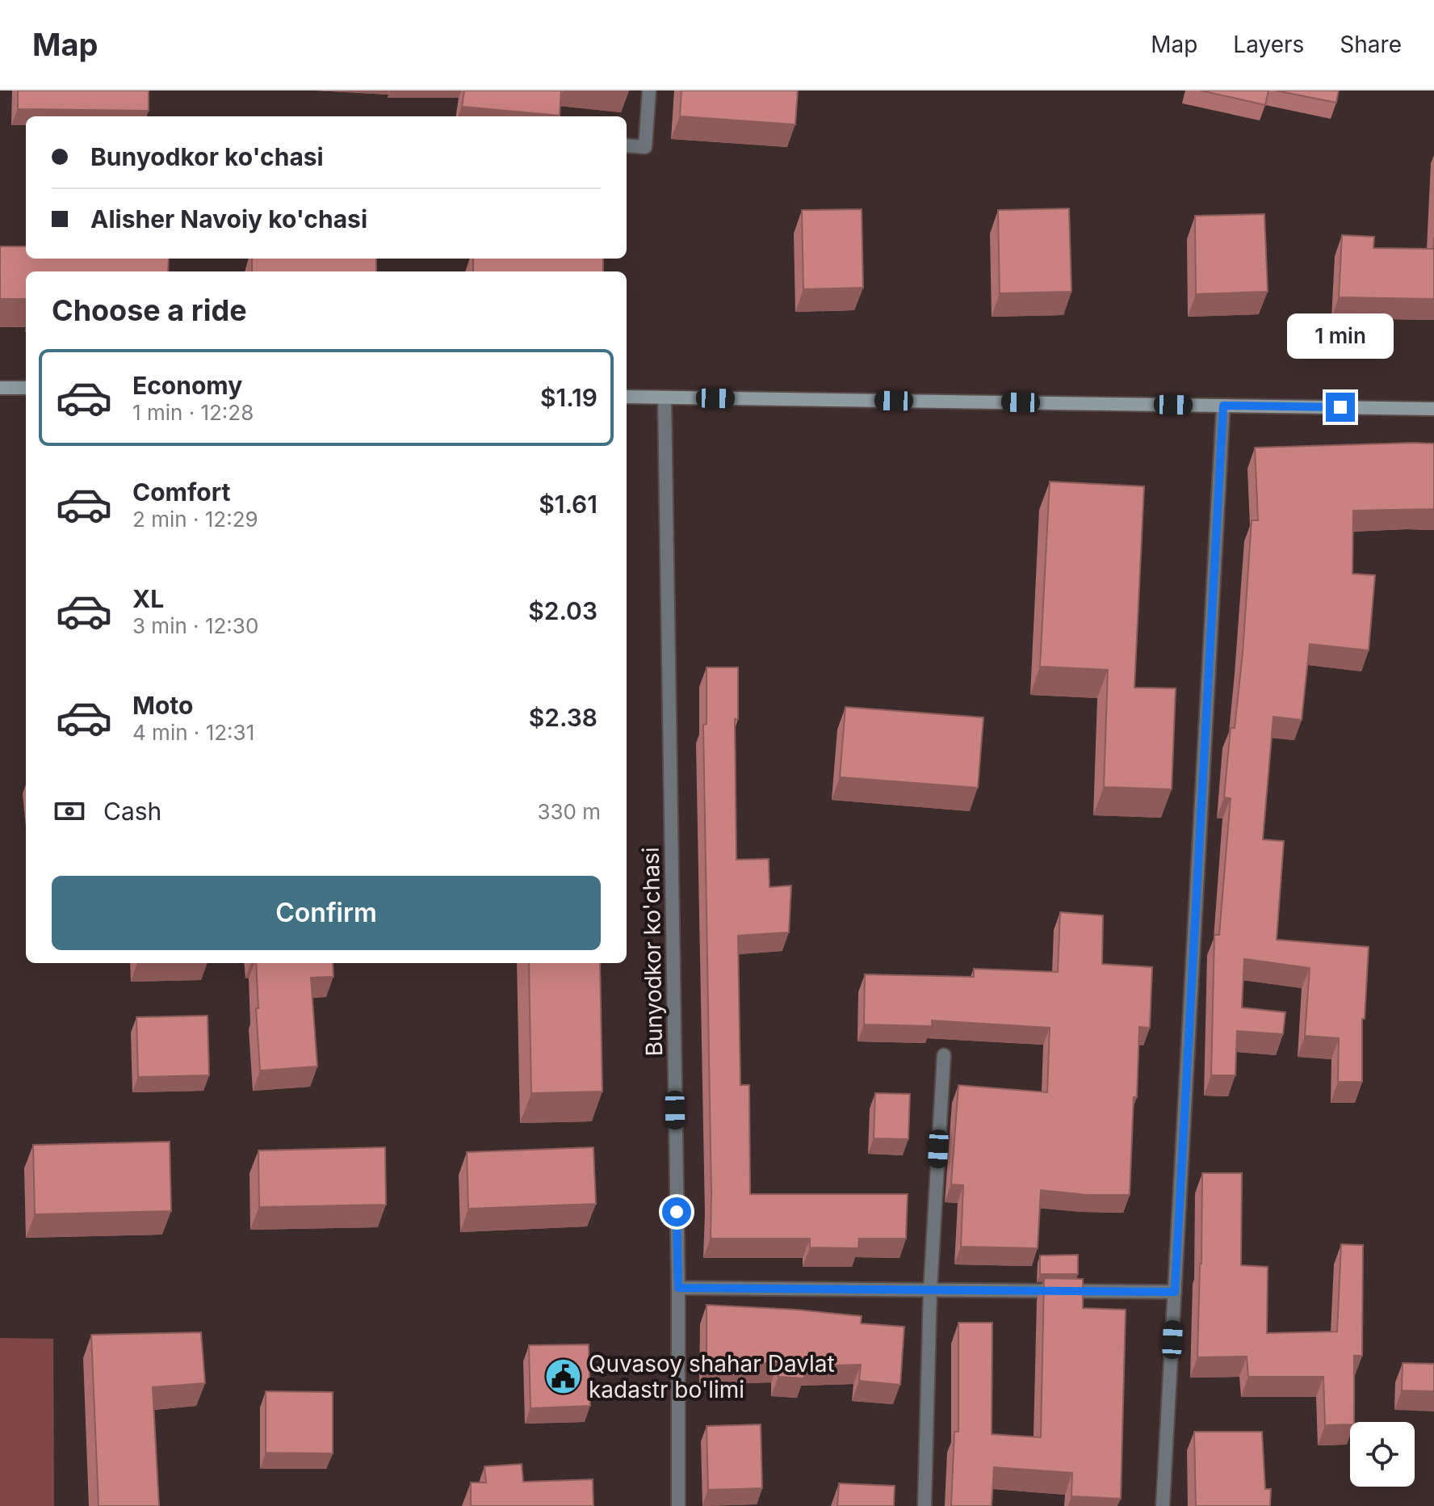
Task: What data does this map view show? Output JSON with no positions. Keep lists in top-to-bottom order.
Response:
{
  "streets": {
    "street": ["Bunyodkor ko'chasi"]
  },
  "places": {
    "public building": ["Quvasoy shahar Davlat kadastr bo'limi"]
  },
  "page": {
    "header": "Map",
    "nav": ["Map", "Layers", "Share"],
    "banner": ["Bunyodkor ko'chasi", "Alisher Navoiy ko'chasi"],
    "heading": "Choose a ride",
    "bubble": "1 min",
    "list": [
      {
        "name": "Economy",
        "note": "1 min · 12:28",
        "value": "$1.19"
      },
      {
        "name": "Comfort",
        "note": "2 min · 12:29",
        "value": "$1.61"
      },
      {
        "name": "XL",
        "note": "3 min · 12:30",
        "value": "$2.03"
      },
      {
        "name": "Moto",
        "note": "4 min · 12:31",
        "value": "$2.38"
      }
    ],
    "pay": ["Cash", "330 m"],
    "buttons": "Confirm"
  }
}
